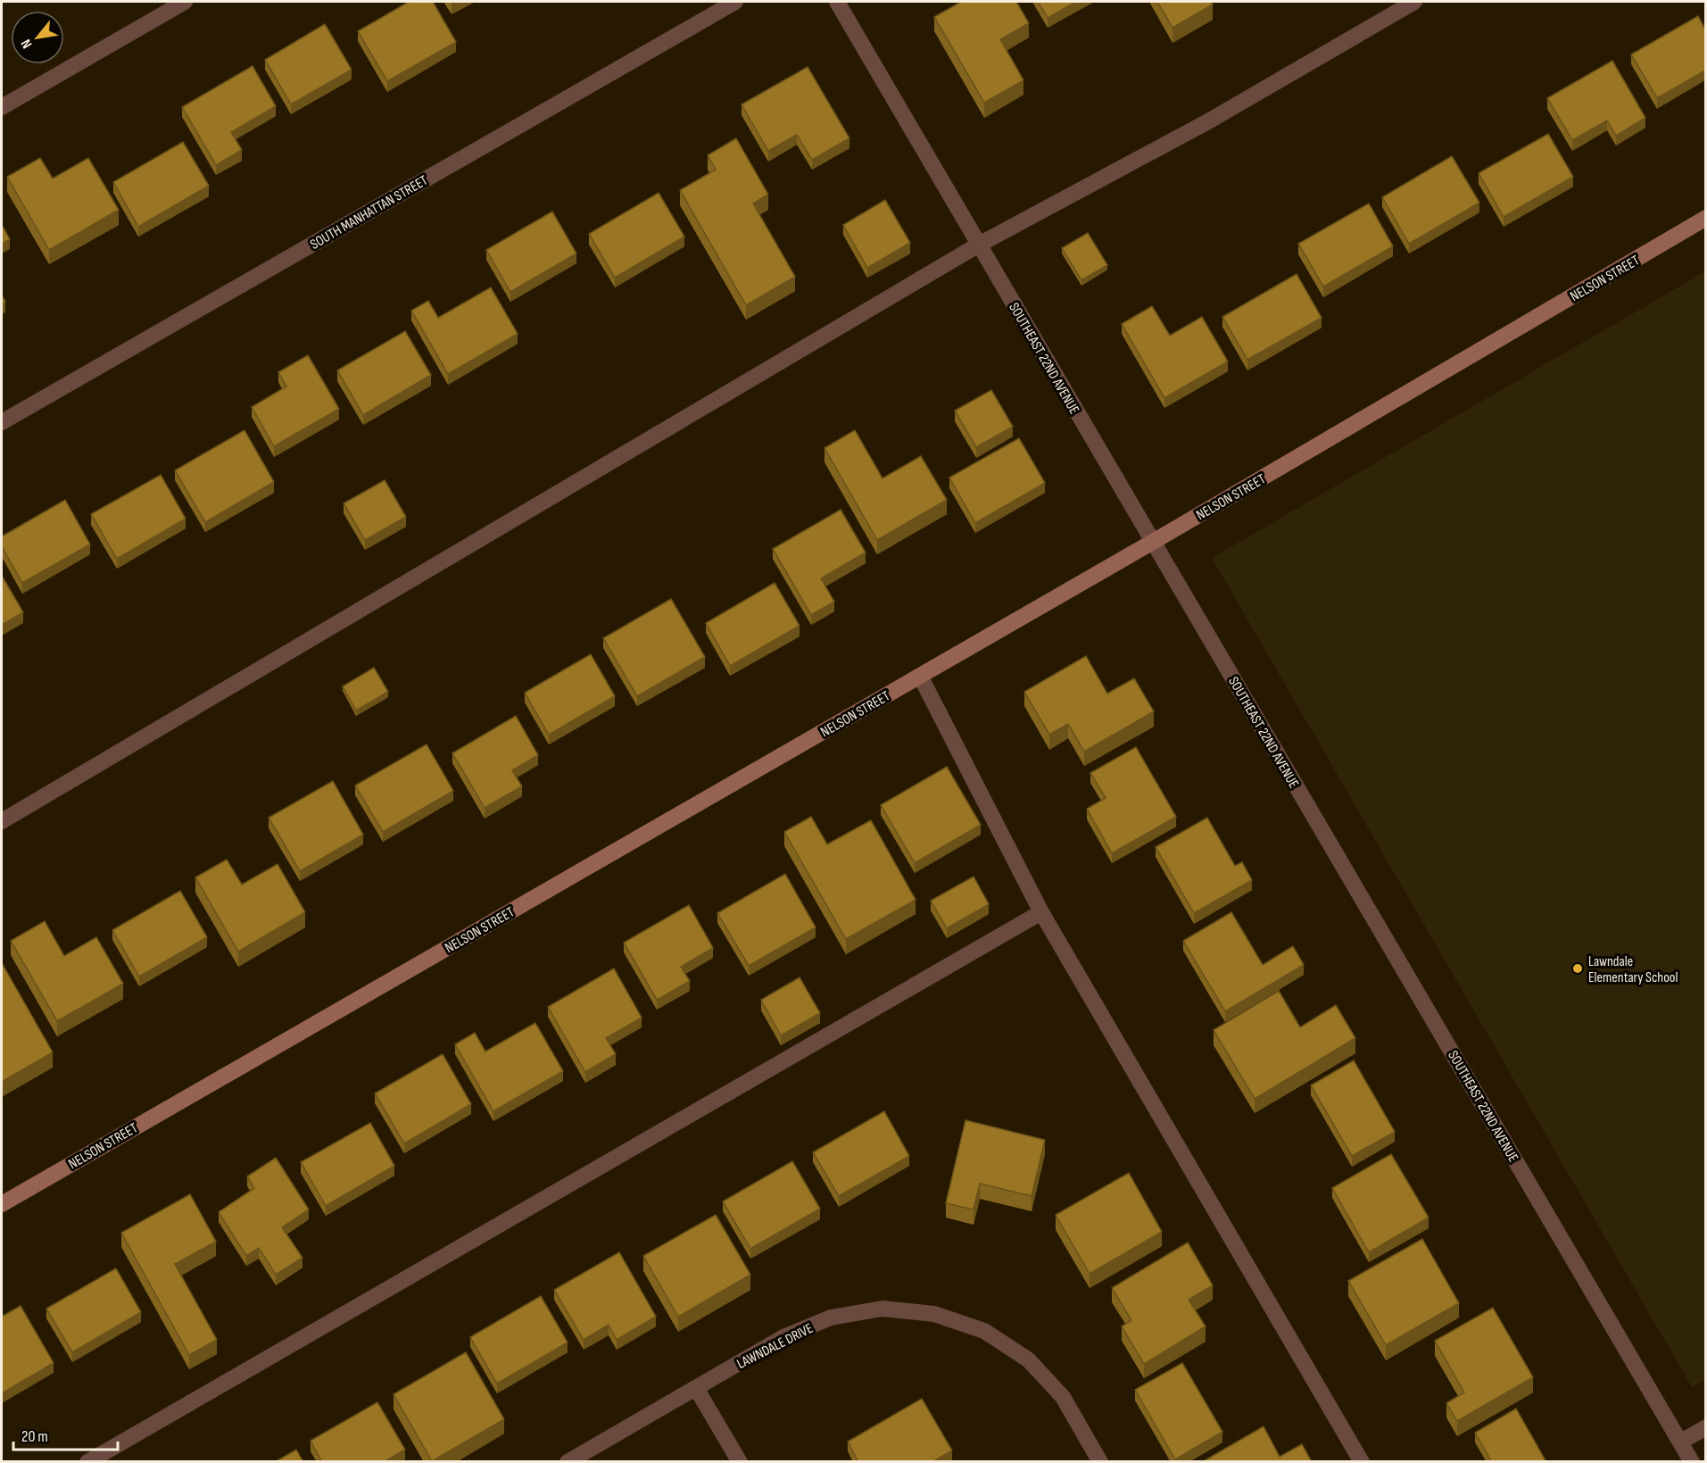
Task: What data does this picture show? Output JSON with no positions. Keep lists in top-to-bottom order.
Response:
{
  "streets": {
    "street": [
      "SOUTH MANHATTAN STREET",
      "NELSON STREET",
      "SOUTHEAST 22ND AVENUE",
      "LAWNDALE DRIVE"
    ]
  },
  "crossings": [
    ["NELSON STREET", "SOUTHEAST 22ND AVENUE"]
  ],
  "places": ["Lawndale Elementary School"],
  "scale_bar": "20 m",
  "north": "bottom left"
}
